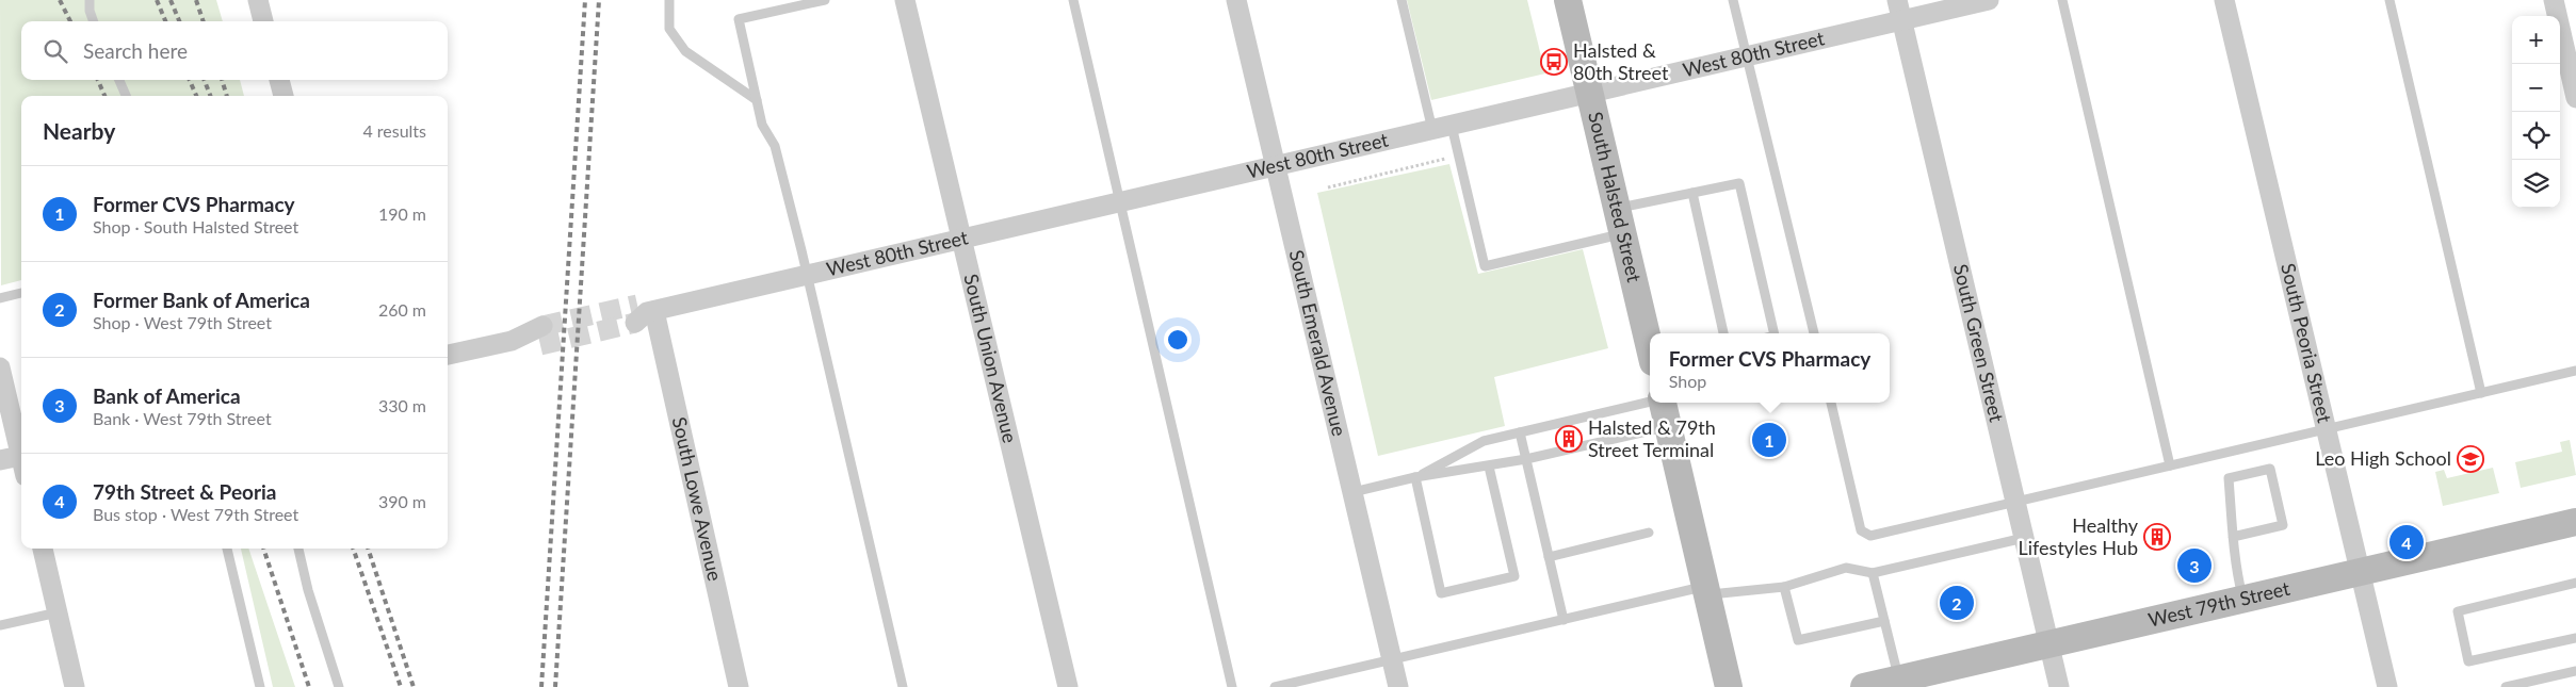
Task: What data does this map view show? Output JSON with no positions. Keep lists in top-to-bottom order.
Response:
{
  "streets": {
    "main road": ["South Halsted Street", "West 79th Street"],
    "street": [
      "West 80th Street",
      "South Peoria Street",
      "South Emerald Avenue",
      "South Green Street",
      "South Union Avenue",
      "South Lowe Avenue"
    ]
  },
  "crossings": [
    ["West 80th Street", "South Halsted Street"],
    ["West 80th Street", "South Emerald Avenue"],
    ["West 80th Street", "South Green Street"],
    ["West 80th Street", "South Union Avenue"],
    ["West 80th Street", "South Lowe Avenue"],
    ["South Peoria Street", "West 79th Street"],
    ["South Green Street", "West 79th Street"]
  ],
  "places": {
    "bus stop": ["Halsted & 80th Street"],
    "building": ["Halsted & 79th Street Terminal", "Healthy Lifestyles Hub"],
    "school or university": ["Leo High School"]
  },
  "page": {
    "map_buttons": ["+", "−"],
    "search": "Search here",
    "heading": ["Nearby", "4 results"],
    "list": [
      {
        "mark": "1",
        "name": "Former CVS Pharmacy",
        "note": "Shop · South Halsted Street",
        "value": "190 m"
      },
      {
        "mark": "2",
        "name": "Former Bank of America",
        "note": "Shop · West 79th Street",
        "value": "260 m"
      },
      {
        "mark": "3",
        "name": "Bank of America",
        "note": "Bank · West 79th Street",
        "value": "330 m"
      },
      {
        "mark": "4",
        "name": "79th Street & Peoria",
        "note": "Bus stop · West 79th Street",
        "value": "390 m"
      }
    ],
    "popup": ["Former CVS Pharmacy", "Shop"],
    "pins": [
      "1",
      "4",
      "3",
      "2"
    ]
  }
}
